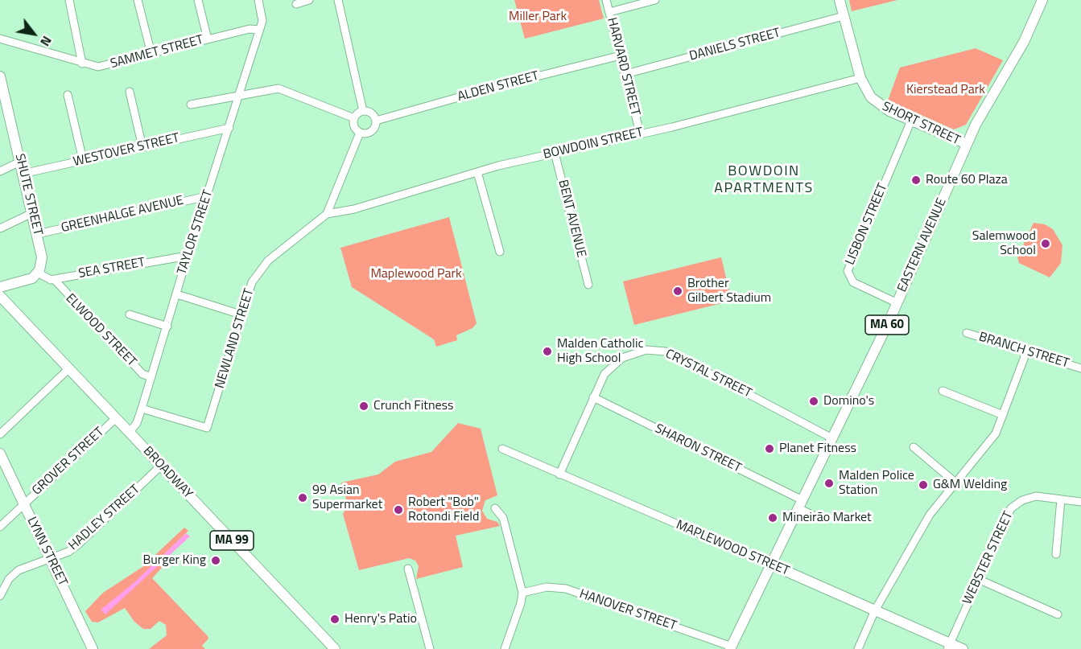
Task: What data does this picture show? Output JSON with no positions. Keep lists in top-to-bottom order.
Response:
{
  "streets": {
    "main road": [
      "SHORT STREET",
      "SHUTE STREET",
      "EASTERN AVENUE",
      "MA 60",
      "BROADWAY",
      "MA 99",
      "MAPLEWOOD STREET",
      "LYNN STREET"
    ],
    "street": [
      "DANIELS STREET",
      "SAMMET STREET",
      "HARVARD STREET",
      "ALDEN STREET",
      "BOWDOIN STREET",
      "WESTOVER STREET",
      "GREENHALGE AVENUE",
      "BENT AVENUE",
      "LISBON STREET",
      "TAYLOR STREET",
      "SEA STREET",
      "ELWOOD STREET",
      "NEWLAND STREET",
      "BRANCH STREET",
      "CRYSTAL STREET",
      "SHARON STREET",
      "GROVER STREET",
      "HADLEY STREET",
      "WEBSTER STREET",
      "HANOVER STREET"
    ]
  },
  "crossings": [
    ["DANIELS STREET", "HARVARD STREET"],
    ["DANIELS STREET", "SHORT STREET"],
    ["SAMMET STREET", "TAYLOR STREET"],
    ["HARVARD STREET", "ALDEN STREET"],
    ["HARVARD STREET", "BOWDOIN STREET"],
    ["ALDEN STREET", "NEWLAND STREET"],
    ["SHORT STREET", "BOWDOIN STREET"],
    ["SHORT STREET", "LISBON STREET"],
    ["SHORT STREET", "EASTERN AVENUE"],
    ["BOWDOIN STREET", "BENT AVENUE"],
    ["BOWDOIN STREET", "NEWLAND STREET"],
    ["WESTOVER STREET", "SHUTE STREET"],
    ["WESTOVER STREET", "TAYLOR STREET"],
    ["SHUTE STREET", "GREENHALGE AVENUE"],
    ["GREENHALGE AVENUE", "TAYLOR STREET"],
    ["LISBON STREET", "EASTERN AVENUE"],
    ["TAYLOR STREET", "SEA STREET"],
    ["TAYLOR STREET", "ELWOOD STREET"],
    ["TAYLOR STREET", "NEWLAND STREET"],
    ["TAYLOR STREET", "BROADWAY"],
    ["EASTERN AVENUE", "CRYSTAL STREET"],
    ["EASTERN AVENUE", "SHARON STREET"],
    ["EASTERN AVENUE", "MAPLEWOOD STREET"],
    ["EASTERN AVENUE", "HANOVER STREET"],
    ["SEA STREET", "ELWOOD STREET"],
    ["CRYSTAL STREET", "SHARON STREET"],
    ["CRYSTAL STREET", "MAPLEWOOD STREET"],
    ["GROVER STREET", "BROADWAY"],
    ["GROVER STREET", "LYNN STREET"],
    ["BROADWAY", "HADLEY STREET"],
    ["HADLEY STREET", "LYNN STREET"],
    ["MAPLEWOOD STREET", "WEBSTER STREET"]
  ],
  "districts": ["BOWDOIN APARTMENTS"],
  "parks": ["Miller Park", "Kierstead Park", "Maplewood Park"],
  "places": [
    "Route 60 Plaza",
    "Salemwood School",
    "Brother Gilbert Stadium",
    "Malden Catholic High School",
    "Domino's",
    "Crunch Fitness",
    "Planet Fitness",
    "Malden Police Station",
    "G&M Welding",
    "99 Asian Supermarket",
    "Robert \"Bob\" Rotondi Field",
    "Mineirão Market",
    "Burger King",
    "Henry's Patio"
  ],
  "north": "bottom right"
}
